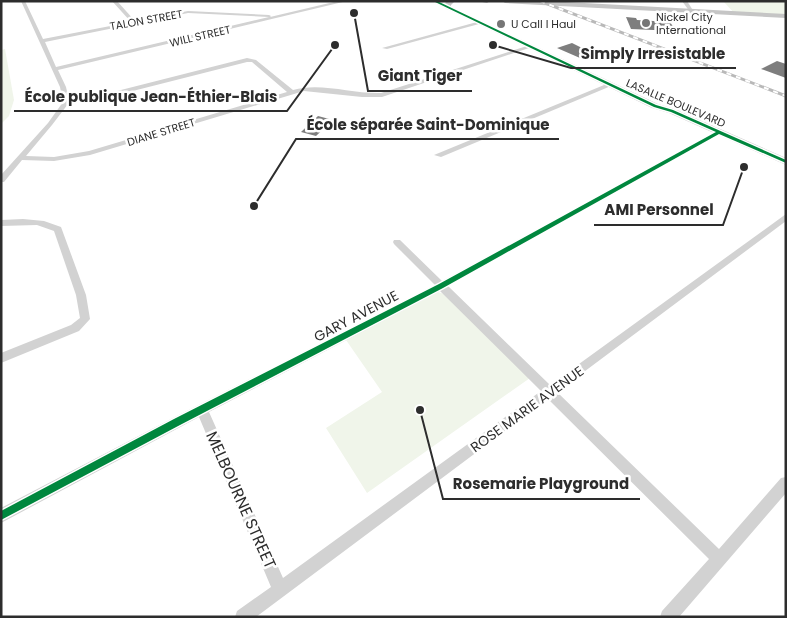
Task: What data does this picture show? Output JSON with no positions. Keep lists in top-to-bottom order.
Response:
{
  "streets": {
    "main road": ["LASALLE BOULEVARD"],
    "street": [
      "TALON STREET",
      "WILL STREET",
      "DIANE STREET",
      "GARY AVENUE",
      "ROSE MARIE AVENUE",
      "MELBOURNE STREET"
    ]
  },
  "crossings": [
    ["TALON STREET", "WILL STREET"],
    ["LASALLE BOULEVARD", "DIANE STREET"],
    ["LASALLE BOULEVARD", "GARY AVENUE"],
    ["GARY AVENUE", "MELBOURNE STREET"],
    ["ROSE MARIE AVENUE", "MELBOURNE STREET"]
  ],
  "places": [
    "Giant Tiger",
    "Nickel City International",
    "U Call I Haul",
    "École publique Jean-Éthier-Blais",
    "Simply Irresistable",
    "AMI Personnel",
    "École séparée Saint-Dominique",
    "Rosemarie Playground"
  ]
}
